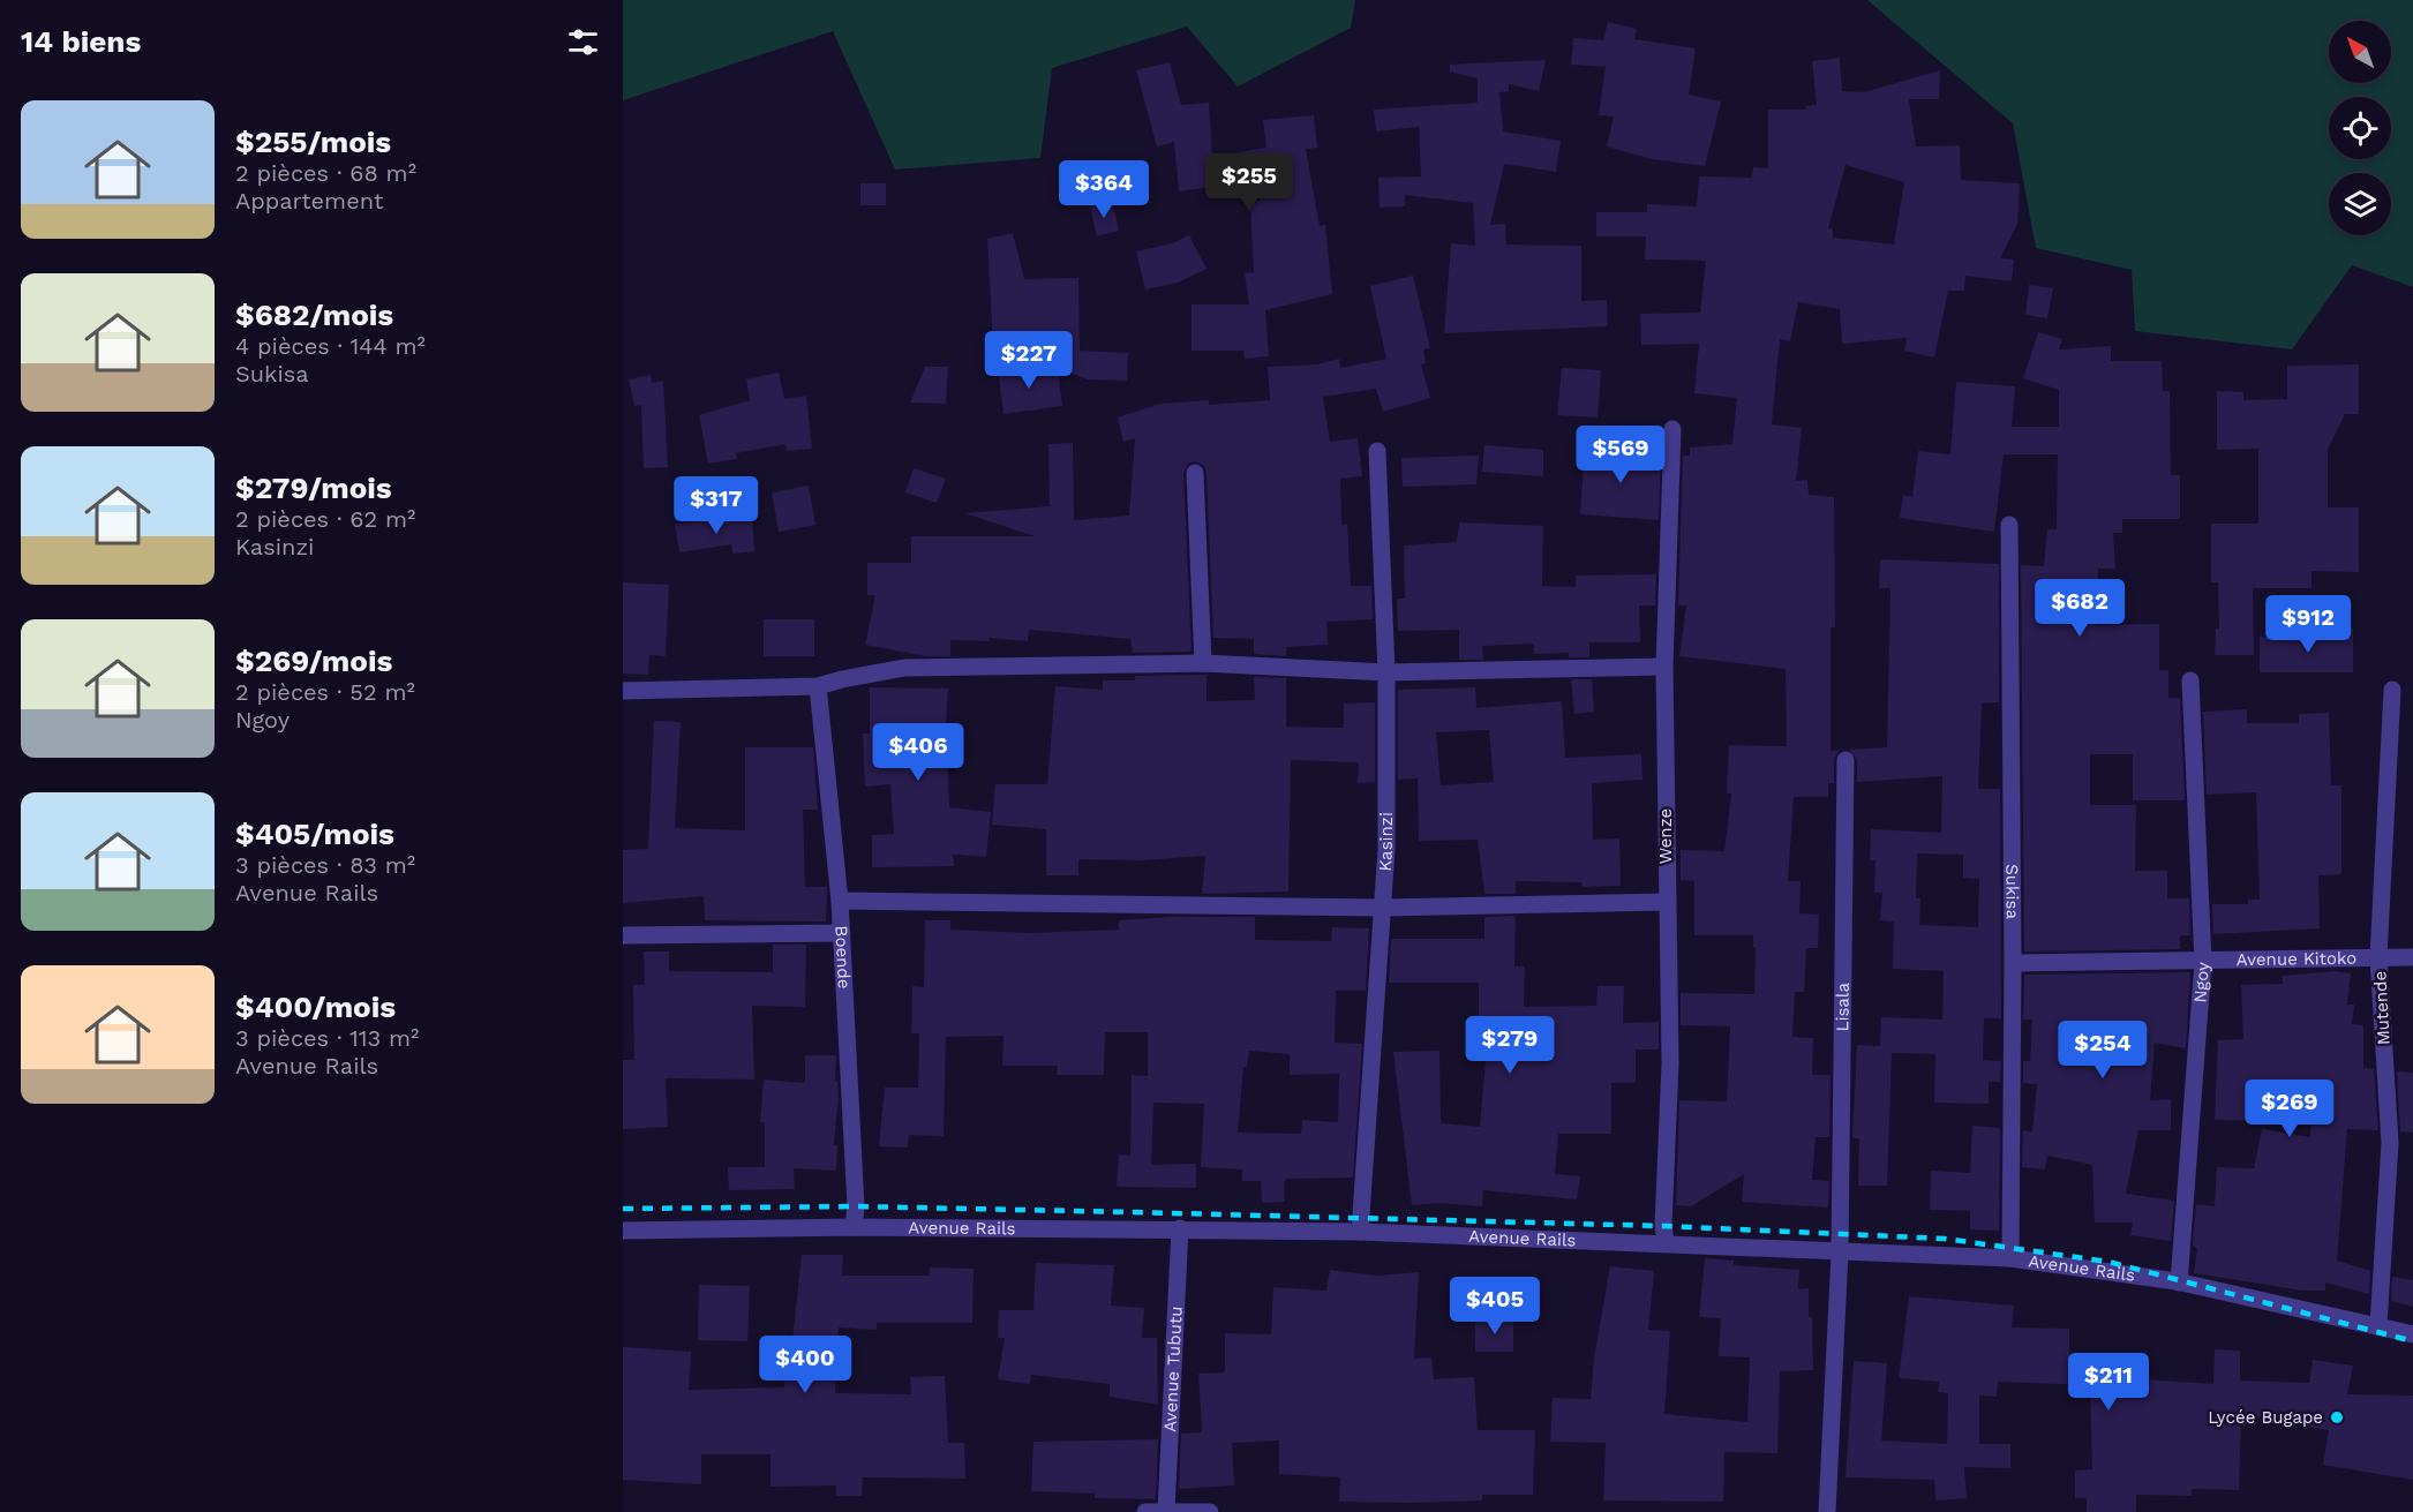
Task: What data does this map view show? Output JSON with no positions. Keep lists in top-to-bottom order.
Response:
{
  "streets": {
    "street": [
      "Wenze",
      "Kasinzi",
      "Sukisa",
      "Boende",
      "Avenue Kitoko",
      "Ngoy",
      "Lisala",
      "Mutende",
      "Avenue Rails",
      "Avenue Tubutu"
    ]
  },
  "crossings": [
    ["Wenze", "Avenue Rails"],
    ["Kasinzi", "Avenue Rails"],
    ["Sukisa", "Avenue Kitoko"],
    ["Sukisa", "Avenue Rails"],
    ["Boende", "Avenue Rails"],
    ["Avenue Kitoko", "Ngoy"],
    ["Avenue Kitoko", "Mutende"],
    ["Ngoy", "Avenue Rails"],
    ["Lisala", "Avenue Rails"],
    ["Mutende", "Avenue Rails"],
    ["Avenue Rails", "Avenue Tubutu"]
  ],
  "places": ["Lycée Bugape"],
  "north": "top left",
  "page": {
    "heading": "14 biens",
    "list": [
      {
        "name": "$255/mois",
        "note": "2 pièces · 68 m² · Appartement"
      },
      {
        "name": "$682/mois",
        "note": "4 pièces · 144 m² · Sukisa"
      },
      {
        "name": "$279/mois",
        "note": "2 pièces · 62 m² · Kasinzi"
      },
      {
        "name": "$269/mois",
        "note": "2 pièces · 52 m² · Ngoy"
      },
      {
        "name": "$405/mois",
        "note": "3 pièces · 83 m² · Avenue Rails"
      },
      {
        "name": "$400/mois",
        "note": "3 pièces · 113 m² · Avenue Rails"
      }
    ],
    "price": [
      "$255",
      "$364",
      "$227",
      "$569",
      "$317",
      "$682",
      "$912",
      "$406",
      "$279",
      "$254",
      "$269",
      "$405",
      "$400",
      "$211"
    ]
  }
}
